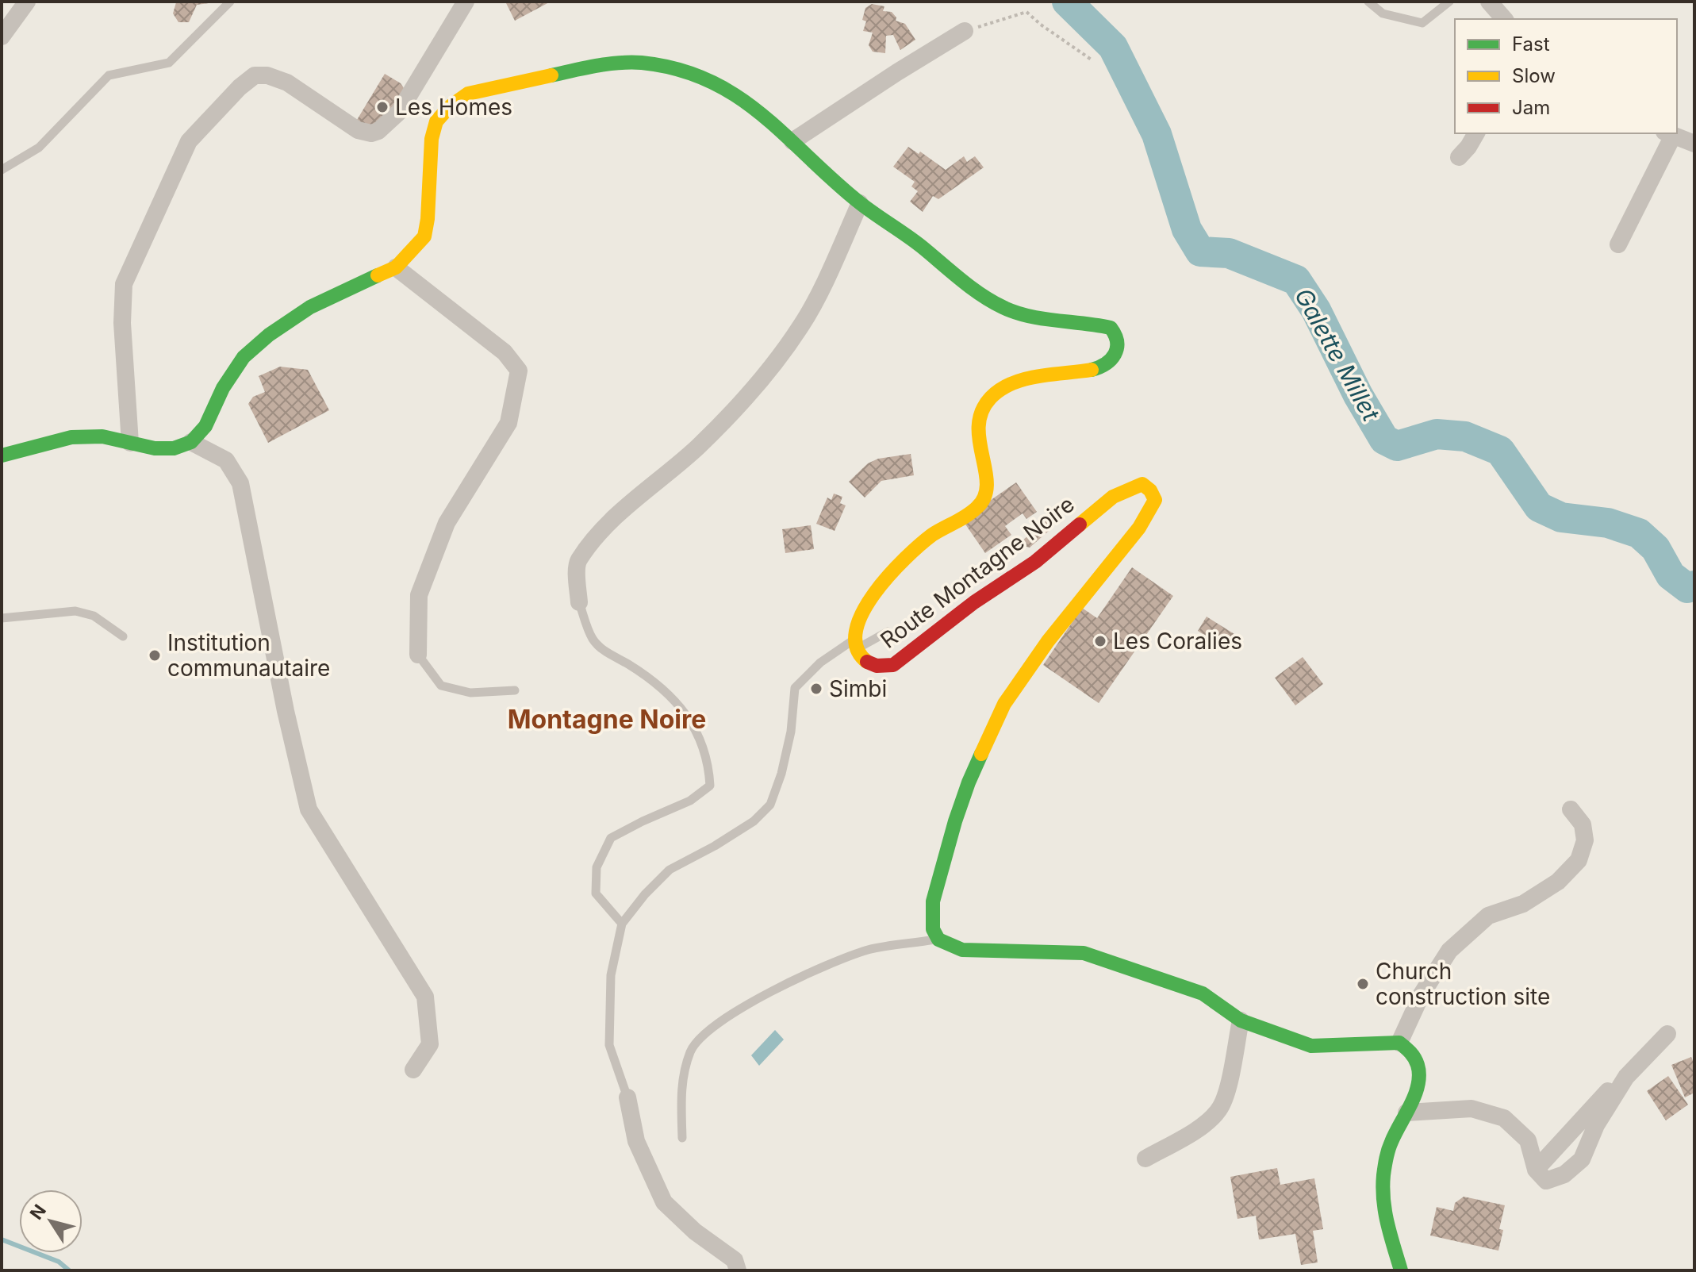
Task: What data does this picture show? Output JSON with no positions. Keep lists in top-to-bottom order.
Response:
{
  "streets": {
    "street": ["Route Montagne Noire"]
  },
  "districts": ["Montagne Noire"],
  "water": ["Galette Millet"],
  "places": [
    "Les Homes",
    "Les Coralies",
    "Institution communautaire",
    "Simbi",
    "Church construction site"
  ],
  "legend": ["Fast", "Slow", "Jam"],
  "north": "top left"
}
